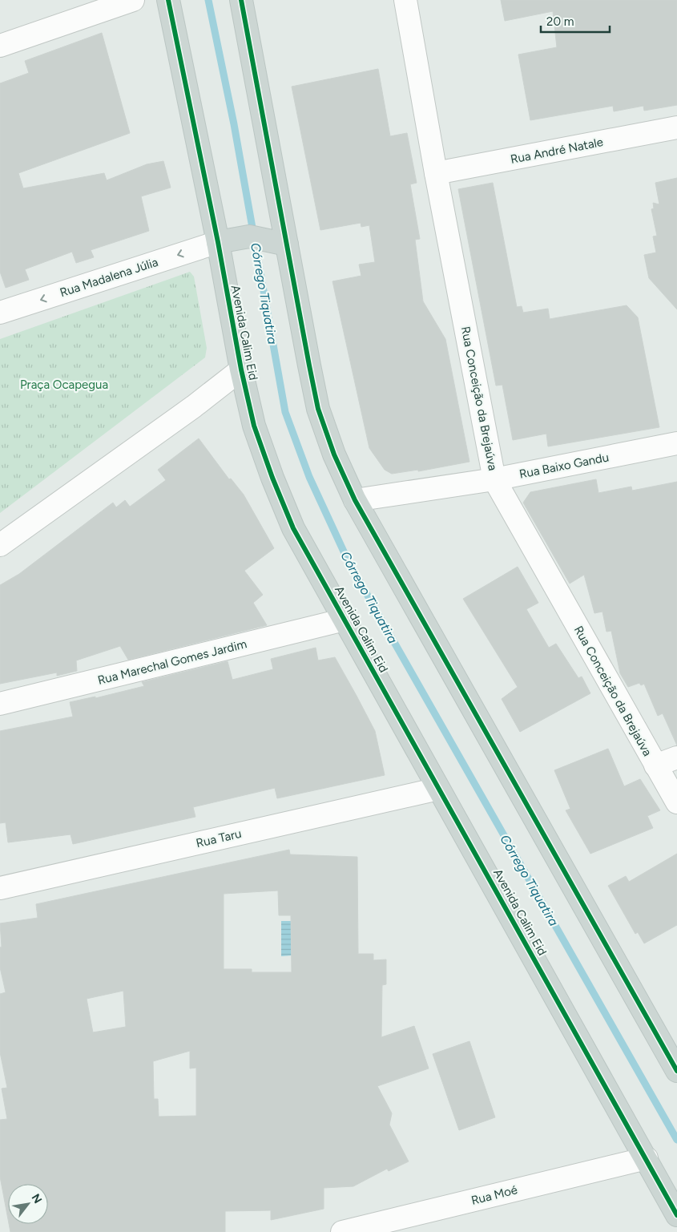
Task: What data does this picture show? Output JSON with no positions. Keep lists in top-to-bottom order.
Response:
{
  "streets": {
    "main road": ["Avenida Calim Eid"],
    "street": [
      "Rua André Natale",
      "Rua Madalena Júlia",
      "Rua Conceição da Brejaúva",
      "Rua Baixo Gandu",
      "Rua Marechal Gomes Jardim",
      "Rua Taru",
      "Rua Moé"
    ]
  },
  "crossings": [
    ["Rua André Natale", "Rua Conceição da Brejaúva"],
    ["Rua Madalena Júlia", "Avenida Calim Eid"],
    ["Avenida Calim Eid", "Rua Marechal Gomes Jardim"],
    ["Avenida Calim Eid", "Rua Taru"],
    ["Avenida Calim Eid", "Rua Moé"],
    ["Rua Conceição da Brejaúva", "Rua Baixo Gandu"]
  ],
  "water": ["Córrego Tiquatira"],
  "parks": ["Praça Ocapegua"],
  "scale_bar": "20 m",
  "north": "top right"
}
